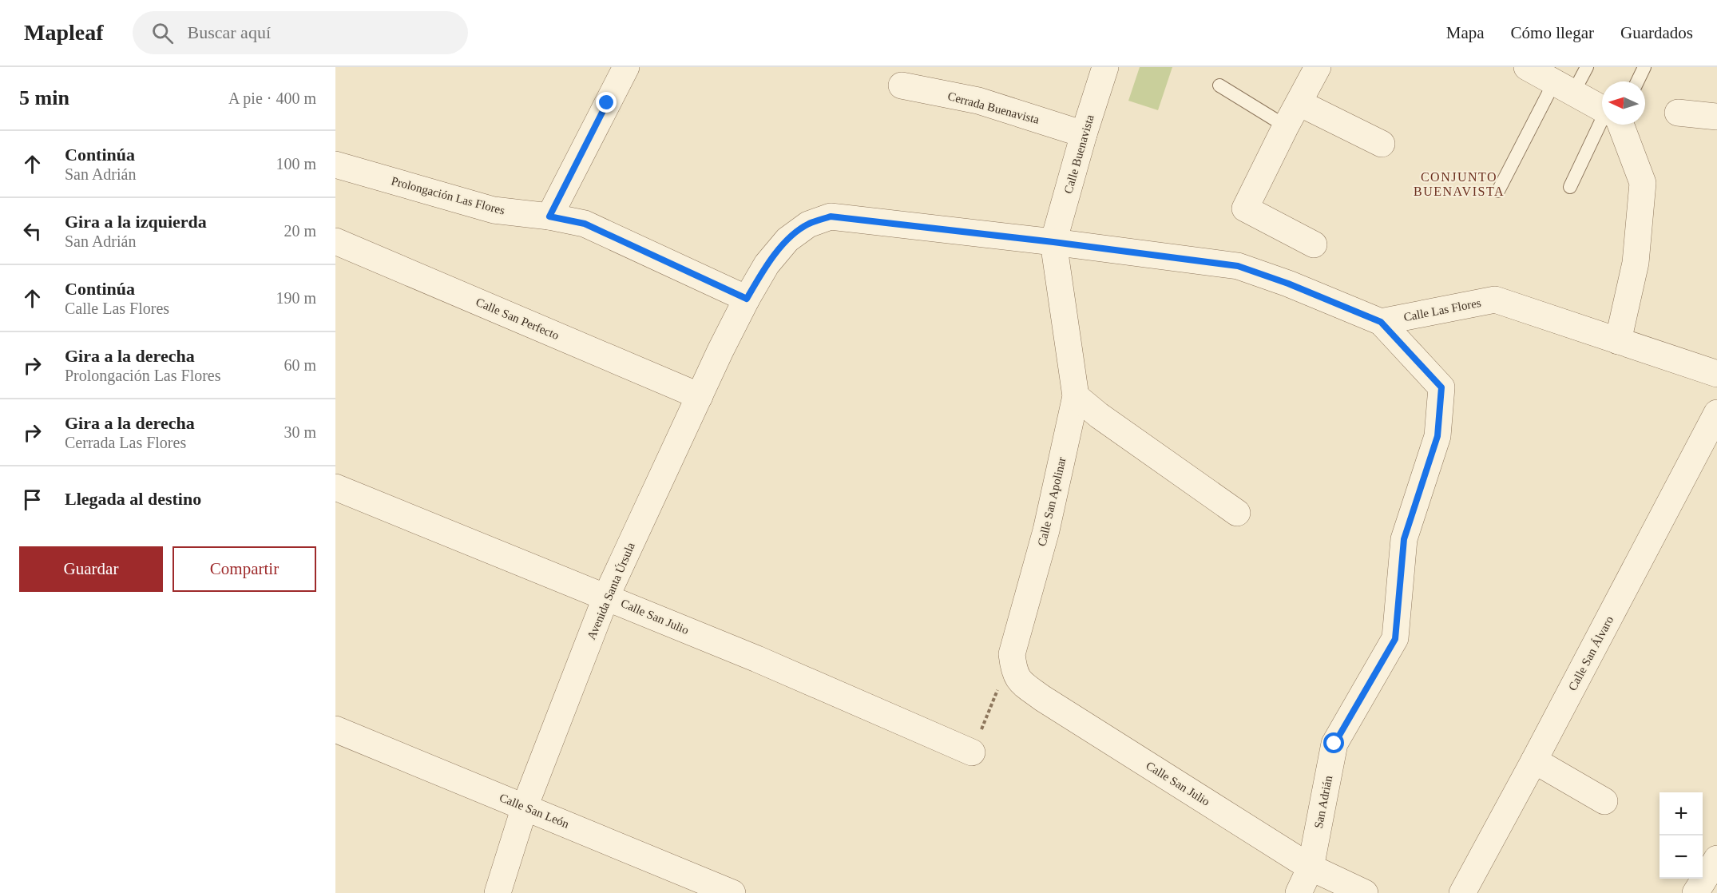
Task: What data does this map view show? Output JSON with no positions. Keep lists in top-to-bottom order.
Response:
{
  "streets": {
    "street": [
      "Cerrada Buenavista",
      "Calle Buenavista",
      "Prolongación Las Flores",
      "Calle Las Flores",
      "Calle San Perfecto",
      "Calle San Apolinar",
      "Avenida Santa Úrsula",
      "Calle San Julio",
      "Calle San Álvaro",
      "San Adrián",
      "Calle San León"
    ]
  },
  "crossings": [
    ["Cerrada Buenavista", "Calle Buenavista"],
    ["Calle Buenavista", "Calle San Apolinar"],
    ["Prolongación Las Flores", "Avenida Santa Úrsula"],
    ["Calle Las Flores", "San Adrián"],
    ["Calle San Perfecto", "Avenida Santa Úrsula"],
    ["Calle San Apolinar", "Calle San Julio"],
    ["Avenida Santa Úrsula", "Calle San Julio"],
    ["Avenida Santa Úrsula", "Calle San León"],
    ["Calle San Julio", "San Adrián"]
  ],
  "districts": ["CONJUNTO BUENAVISTA"],
  "north": "left",
  "page": {
    "header": "Mapleaf",
    "search": "Buscar aquí",
    "nav": ["Mapa", "Cómo llegar", "Guardados"],
    "heading": ["5 min", "A pie · 400 m"],
    "list": [
      ["Continúa", "San Adrián", "100 m"],
      ["Gira a la izquierda", "San Adrián", "20 m"],
      ["Continúa", "Calle Las Flores", "190 m"],
      ["Gira a la derecha", "Prolongación Las Flores", "60 m"],
      ["Gira a la derecha", "Cerrada Las Flores", "30 m"],
      "Llegada al destino"
    ],
    "buttons": ["Guardar", "Compartir"],
    "map_buttons": ["+", "−"]
  }
}
